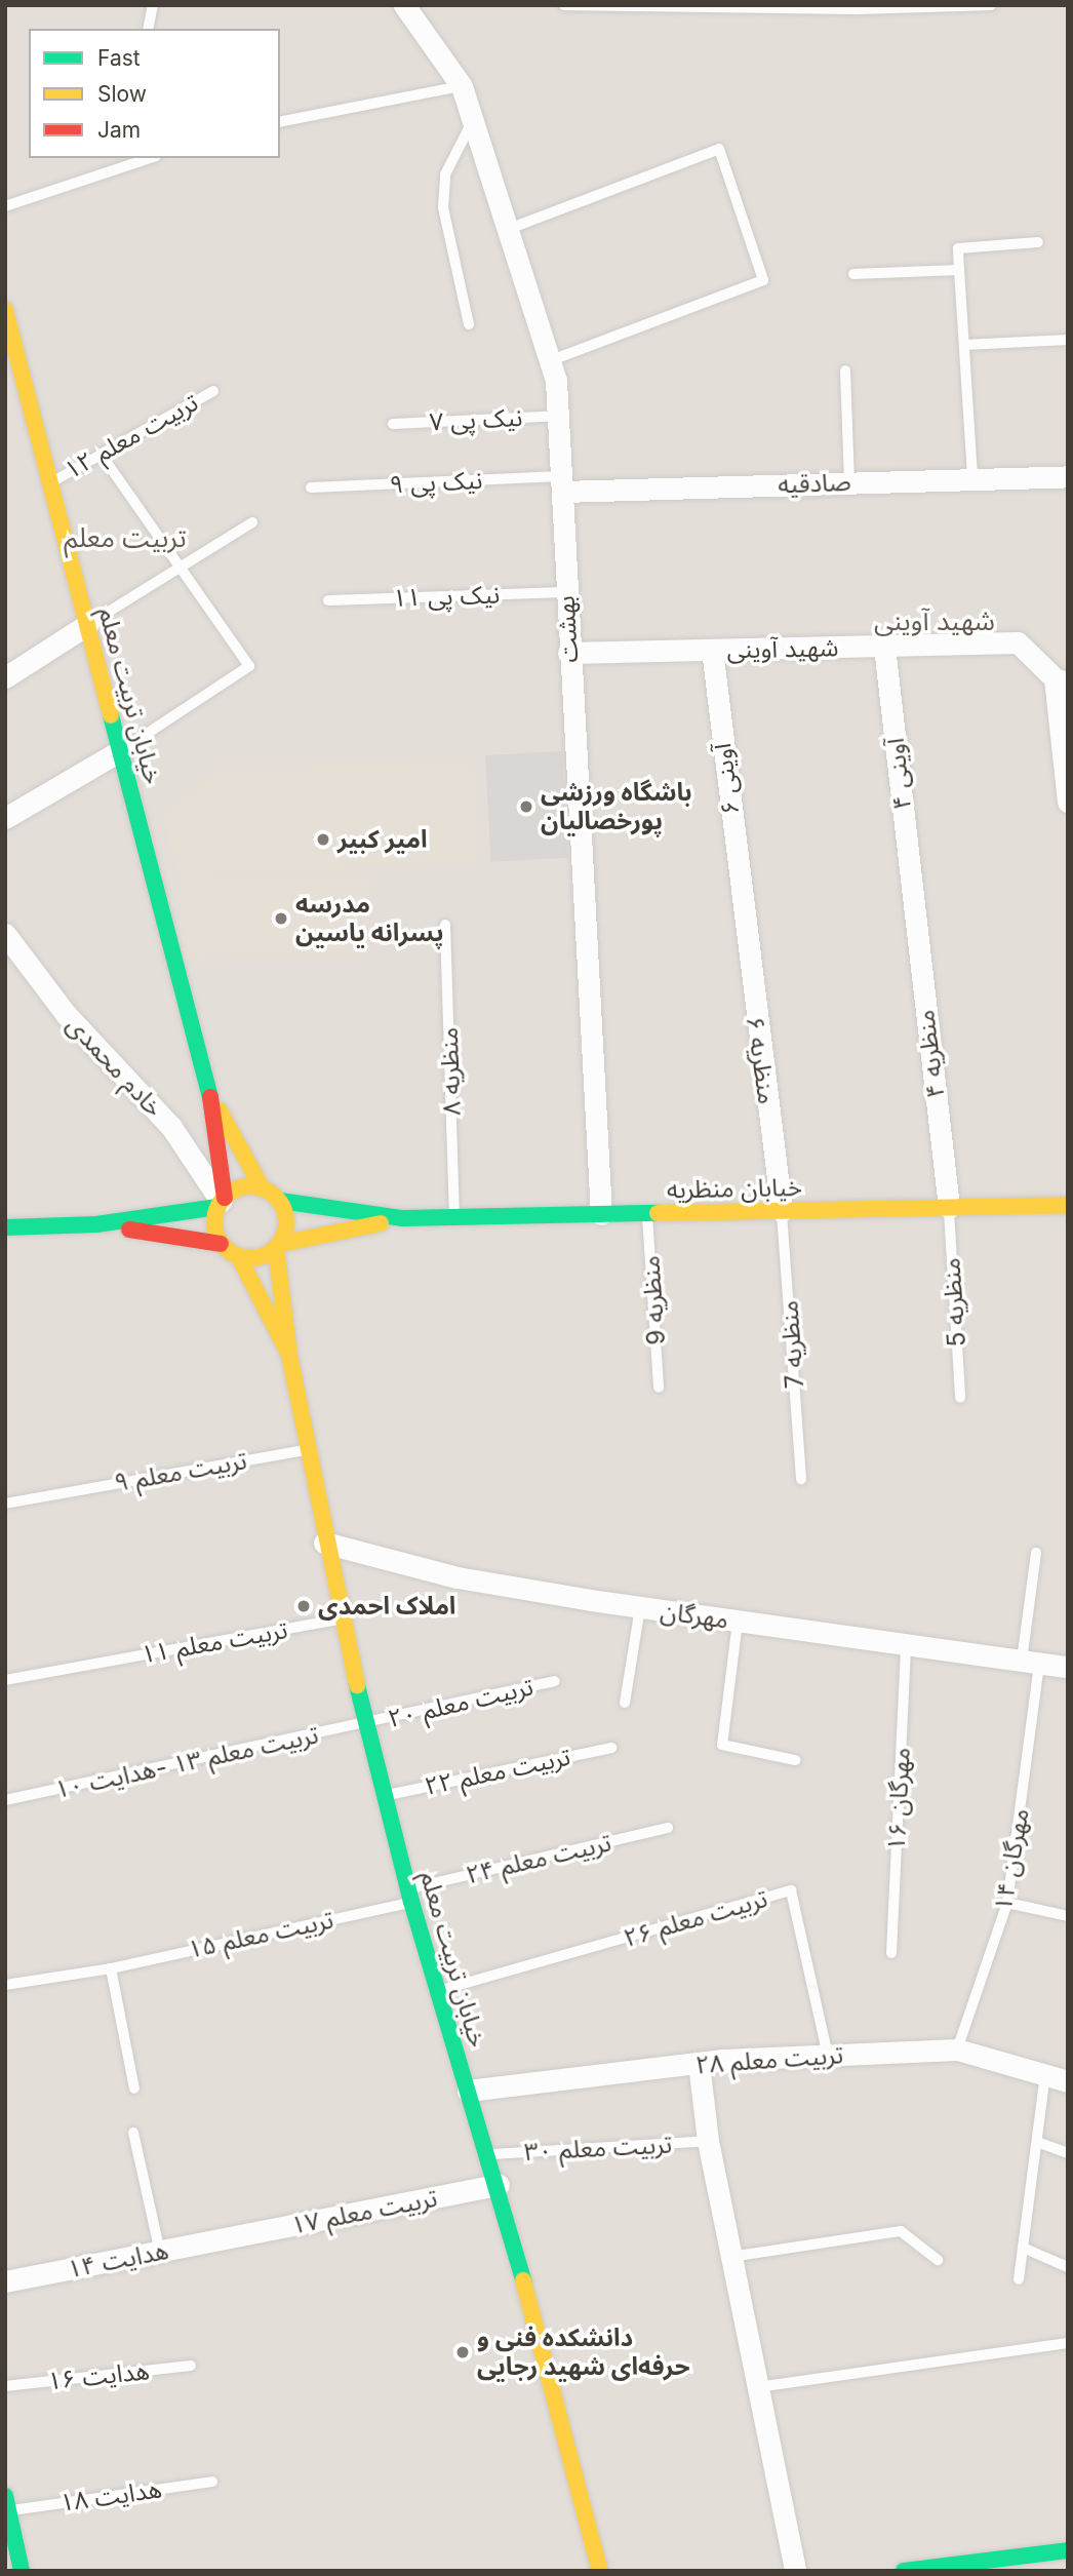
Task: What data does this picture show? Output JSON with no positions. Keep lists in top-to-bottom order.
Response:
{
  "streets": {
    "main road": ["خیابان تربیت معلم", "خیابان منظریه"],
    "street": [
      "صادقیه",
      "بهشت",
      "شهید آوینی",
      "آوینی ۴",
      "آوینی ۶",
      "منظریه ۴",
      "منظریه ۶",
      "خادم محمدی",
      "مهرگان",
      "تربیت معلم ۲۸",
      "تربیت معلم ۱۷",
      "هدایت ۱۴"
    ],
    "lane": [
      "نیک پی ۷",
      "تربیت معلم ۱۲",
      "نیک پی ۹",
      "نیک پی ۱۱",
      "منظریه ۸",
      "منظریه 9",
      "منظریه 5",
      "منظریه 7",
      "تربیت معلم ۹",
      "تربیت معلم ۱۱",
      "تربیت معلم ۲۰",
      "تربیت معلم ۱۳ -هدایت ۱۰",
      "تربیت معلم ۲۲",
      "مهرگان ۱۶",
      "تربیت معلم ۲۴",
      "مهرگان ۱۴",
      "تربیت معلم ۲۶",
      "تربیت معلم ۱۵",
      "تربیت معلم ۳۰",
      "هدایت ۱۶",
      "هدایت ۱۸"
    ]
  },
  "crossings": [
    ["نیک پی ۷", "بهشت"],
    ["تربیت معلم ۱۲", "خیابان تربیت معلم"],
    ["نیک پی ۹", "صادقیه"],
    ["نیک پی ۹", "بهشت"],
    ["صادقیه", "بهشت"],
    ["نیک پی ۱۱", "بهشت"],
    ["بهشت", "شهید آوینی"],
    ["بهشت", "خیابان منظریه"],
    ["شهید آوینی", "آوینی ۴"],
    ["شهید آوینی", "آوینی ۶"],
    ["خیابان تربیت معلم", "تربیت معلم ۹"],
    ["خیابان تربیت معلم", "مهرگان"],
    ["خیابان تربیت معلم", "تربیت معلم ۱۱"],
    ["خیابان تربیت معلم", "تربیت معلم ۲۰"],
    ["خیابان تربیت معلم", "تربیت معلم ۱۳ -هدایت ۱۰"],
    ["خیابان تربیت معلم", "تربیت معلم ۲۲"],
    ["خیابان تربیت معلم", "تربیت معلم ۲۴"],
    ["خیابان تربیت معلم", "تربیت معلم ۲۶"],
    ["خیابان تربیت معلم", "تربیت معلم ۱۵"],
    ["خیابان تربیت معلم", "تربیت معلم ۲۸"],
    ["خیابان تربیت معلم", "تربیت معلم ۳۰"],
    ["خیابان تربیت معلم", "تربیت معلم ۱۷"],
    ["آوینی ۴", "منظریه ۴"],
    ["آوینی ۶", "منظریه ۶"],
    ["منظریه ۴", "خیابان منظریه"],
    ["منظریه ۴", "منظریه 5"],
    ["منظریه ۶", "خیابان منظریه"],
    ["منظریه ۶", "منظریه 7"],
    ["منظریه ۸", "خیابان منظریه"],
    ["خیابان منظریه", "منظریه 9"],
    ["خیابان منظریه", "منظریه 5"],
    ["خیابان منظریه", "منظریه 7"],
    ["مهرگان", "مهرگان ۱۶"],
    ["مهرگان", "مهرگان ۱۴"],
    ["تربیت معلم ۲۰", "تربیت معلم ۱۳ -هدایت ۱۰"],
    ["تربیت معلم ۲۴", "تربیت معلم ۱۵"],
    ["مهرگان ۱۴", "تربیت معلم ۲۸"],
    ["تربیت معلم ۲۶", "تربیت معلم ۲۸"],
    ["تربیت معلم ۱۷", "هدایت ۱۴"]
  ],
  "districts": ["تربیت معلم", "شهید آوینی"],
  "places": [
    "باشگاه ورزشی پورخصالیان",
    "امیر کبیر",
    "مدرسه پسرانه یاسین",
    "املاک احمدی",
    "دانشکده فنی و حرفه‌ای شهید رجایی"
  ],
  "legend": ["Fast", "Slow", "Jam"]
}
